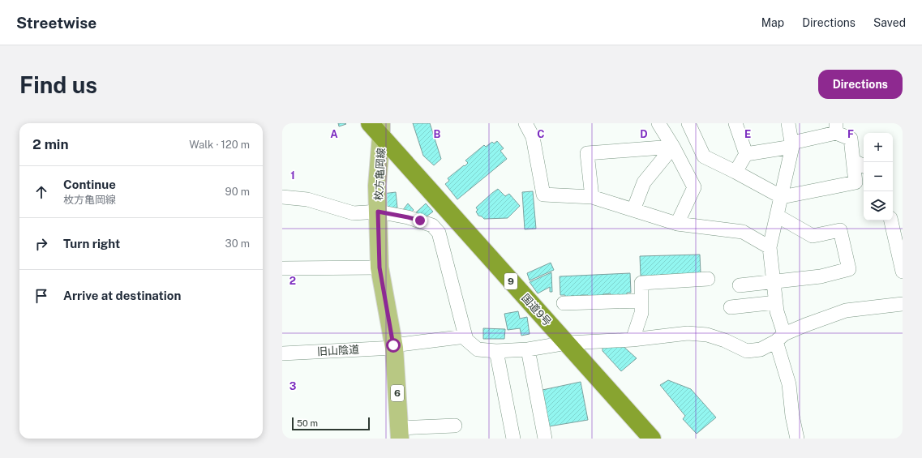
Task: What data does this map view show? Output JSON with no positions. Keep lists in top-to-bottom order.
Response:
{
  "streets": {
    "highway": ["9", "国道9号"],
    "main road": ["枚方亀岡線", "6"],
    "street": ["旧山陰道"]
  },
  "crossings": [
    ["枚方亀岡線", "国道9号"],
    ["枚方亀岡線", "旧山陰道"]
  ],
  "scale_bar": "50 m",
  "page": {
    "header": "Streetwise",
    "nav": ["Map", "Directions", "Saved"],
    "buttons": "Directions",
    "title": "Find us",
    "heading": ["2 min", "Walk · 120 m"],
    "map_buttons": ["+", "−"],
    "list": [
      ["Continue", "枚方亀岡線", "90 m"],
      ["Turn right", "30 m"],
      "Arrive at destination"
    ],
    "scale": "50 m"
  },
  "grid": {
    "columns": [
      "A",
      "B",
      "C",
      "D",
      "E",
      "F"
    ],
    "rows": ["1", "2", "3"]
  }
}
